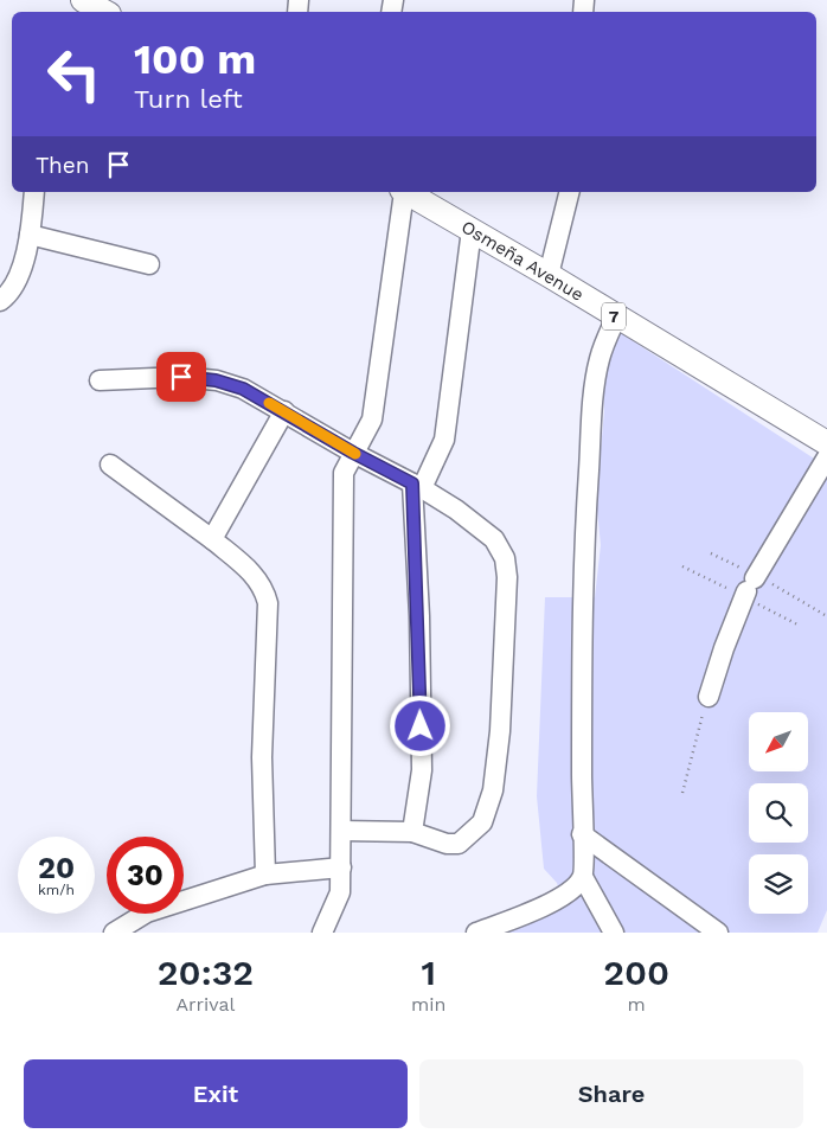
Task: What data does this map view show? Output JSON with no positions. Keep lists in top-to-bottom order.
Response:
{
  "streets": {
    "main road": ["Osmeña Avenue", "7"]
  },
  "north": "bottom left",
  "page": {
    "turn": ["100 m", "Turn left"],
    "then": "Then",
    "speed": "20 km/h",
    "limit": "30",
    "eta": [
      "20:32",
      "Arrival",
      "1",
      "min",
      "200",
      "m"
    ],
    "buttons": ["Exit", "Share"]
  }
}
